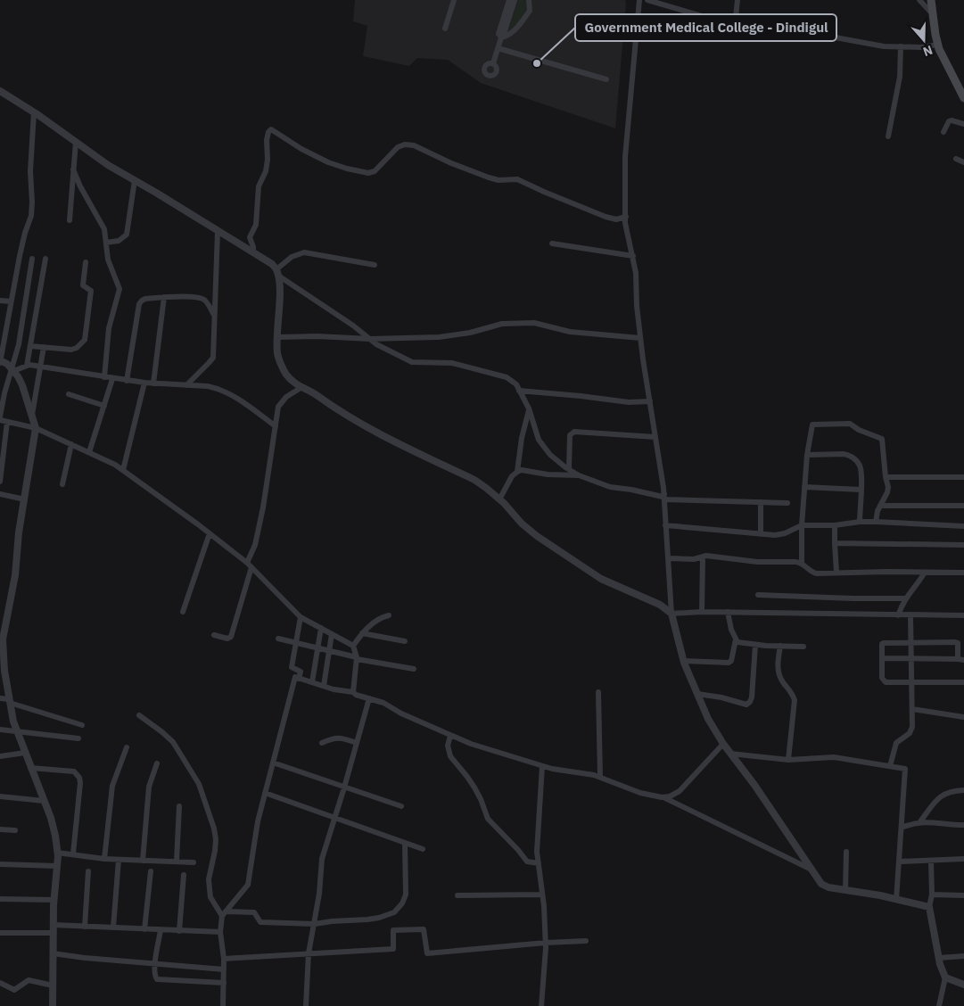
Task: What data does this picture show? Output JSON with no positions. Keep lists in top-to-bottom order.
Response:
{
  "places": ["Government Medical College - Dindigul"],
  "north": "bottom"
}
